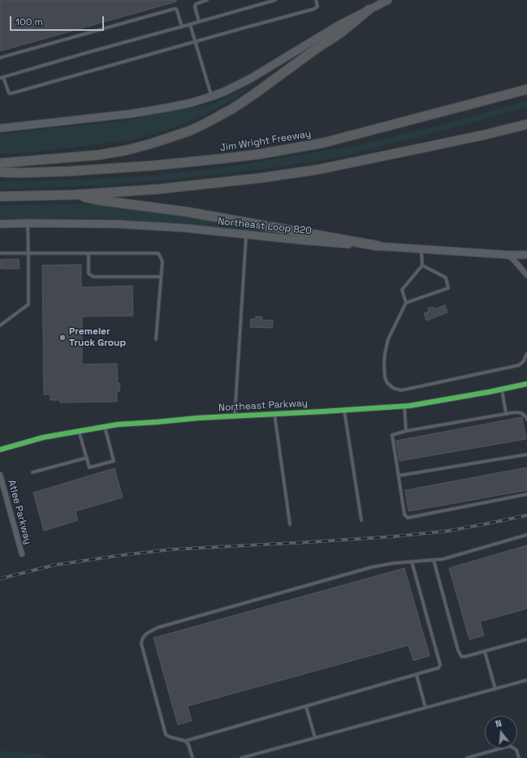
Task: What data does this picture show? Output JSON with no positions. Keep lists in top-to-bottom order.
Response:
{
  "streets": {
    "highway": ["Jim Wright Freeway"],
    "main road": ["Northeast Loop 820"],
    "street": ["Northeast Parkway", "Atlee Parkway"]
  },
  "places": ["Premeier Truck Group"],
  "scale_bar": "100 m",
  "north": "top"
}
